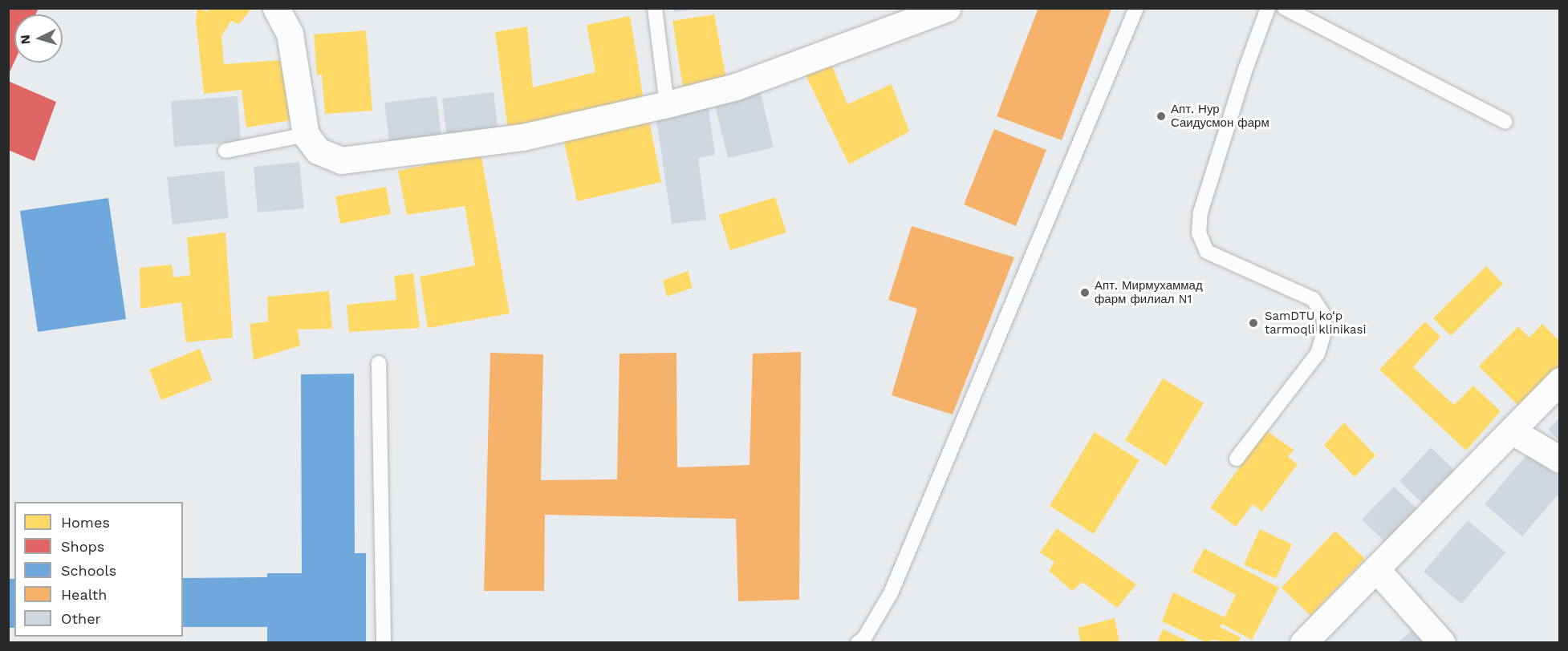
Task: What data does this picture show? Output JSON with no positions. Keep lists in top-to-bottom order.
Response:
{
  "places": ["Апт. Нур Саидусмон фарм", "Апт. Мирмухаммад фарм филиал N1", "SamDTU ko‘p tarmoqli klinikasi"],
  "legend": [
    "Homes",
    "Shops",
    "Schools",
    "Health",
    "Other"
  ],
  "north": "left"
}
